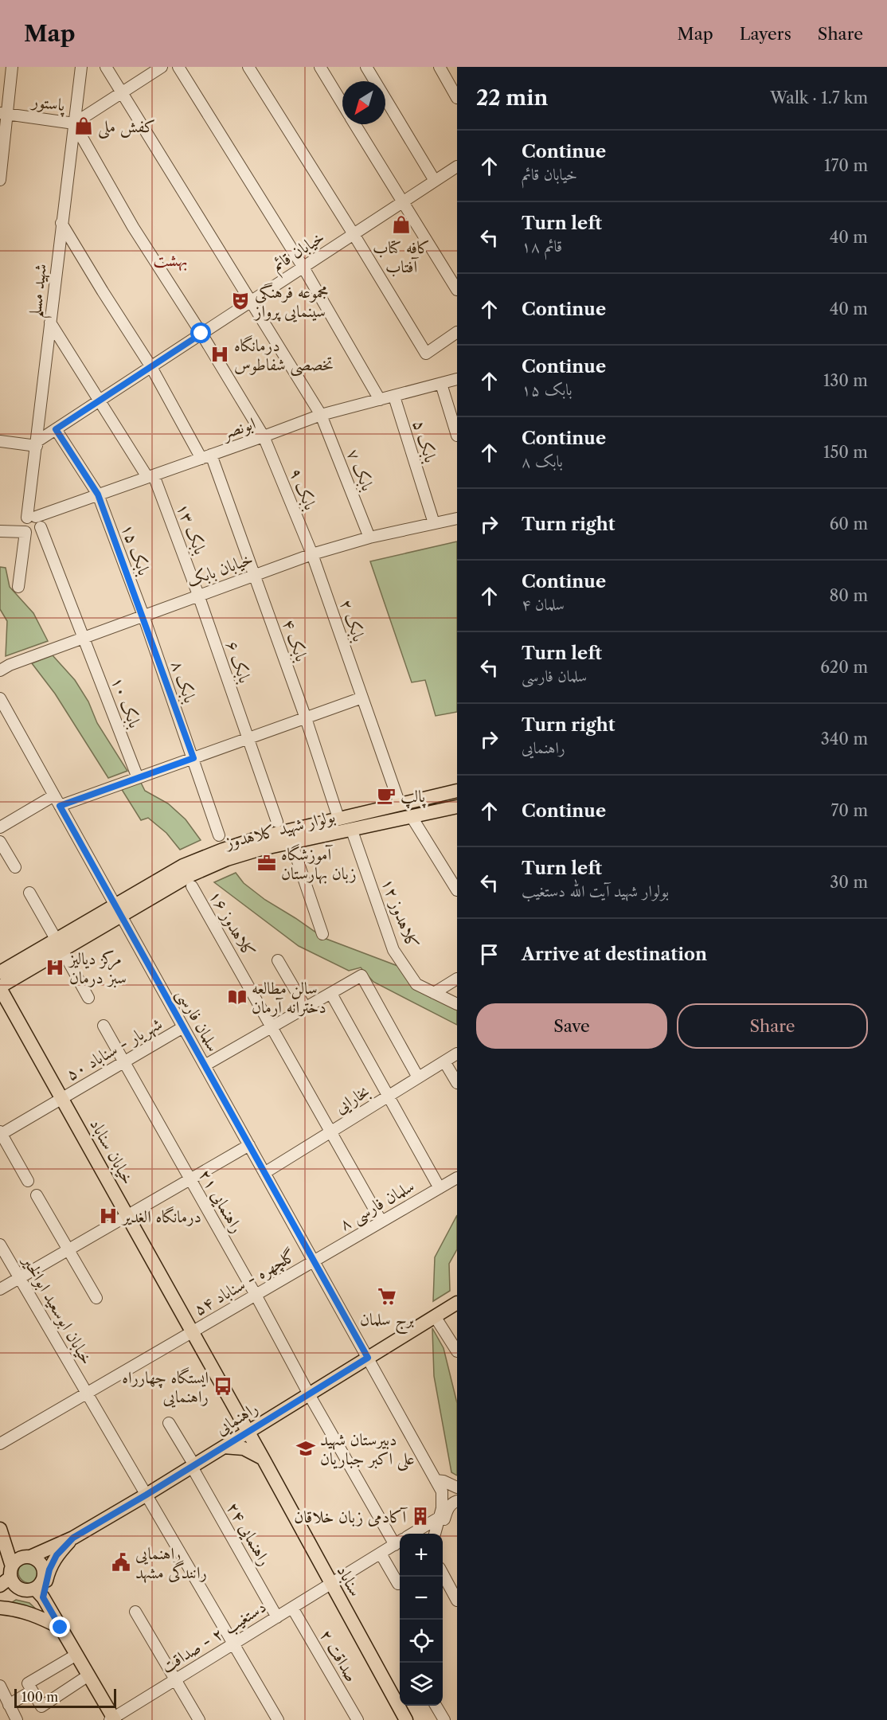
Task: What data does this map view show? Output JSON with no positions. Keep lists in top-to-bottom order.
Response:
{
  "streets": {
    "main road": [
      "بولوار شهید کلاهدوز",
      "خیابان سناباد",
      "راهنمایی",
      "سناباد"
    ],
    "street": [
      "پاستور",
      "خیابان قائم",
      "شهید مسلم",
      "ابونصر",
      "بابک ۵",
      "بابک ۷",
      "بابک ۹",
      "بابک ۱۳",
      "بابک ۱۵",
      "خیابان بابک",
      "بابک ۲",
      "بابک ۴",
      "بابک ۶",
      "بابک ۸",
      "بابک ۱۰",
      "کلاهدوز ۱۲",
      "کلاهدوز ۱۶",
      "سلمان فارسی",
      "شهریار - سناباد ۵۰",
      "بخارایی",
      "راهنمایی ۲۱",
      "سلمان فارسی ۸",
      "گلچهره - سناباد ۵۴",
      "خیابان ابوسعید ابوالخیر",
      "راهنمایی ۲۴",
      "دستغیب ۲ - صداقت",
      "صداقت ۲"
    ]
  },
  "crossings": [
    ["پاستور", "شهید مسلم"],
    ["پاستور", "بابک ۷"],
    ["پاستور", "بابک ۹"],
    ["خیابان قائم", "شهید مسلم"],
    ["خیابان قائم", "بابک ۷"],
    ["خیابان قائم", "بابک ۹"],
    ["خیابان قائم", "بابک ۱۳"],
    ["خیابان قائم", "بابک ۱۵"],
    ["خیابان قائم", "بابک ۴"],
    ["شهید مسلم", "ابونصر"],
    ["شهید مسلم", "بابک ۹"],
    ["شهید مسلم", "بابک ۱۳"],
    ["شهید مسلم", "بابک ۴"],
    ["شهید مسلم", "بابک ۱۰"],
    ["ابونصر", "بابک ۵"],
    ["ابونصر", "بابک ۷"],
    ["ابونصر", "بابک ۹"],
    ["ابونصر", "بابک ۱۳"],
    ["ابونصر", "بابک ۱۵"],
    ["ابونصر", "بابک ۴"],
    ["ابونصر", "بابک ۱۰"],
    ["بابک ۵", "خیابان بابک"],
    ["بابک ۷", "خیابان بابک"],
    ["بابک ۹", "خیابان بابک"],
    ["بابک ۹", "بابک ۲"],
    ["بابک ۱۳", "خیابان بابک"],
    ["بابک ۱۳", "بابک ۶"],
    ["بابک ۱۵", "خیابان بابک"],
    ["بابک ۱۵", "بابک ۸"],
    ["خیابان بابک", "بابک ۲"],
    ["خیابان بابک", "بابک ۴"],
    ["خیابان بابک", "بابک ۶"],
    ["خیابان بابک", "بابک ۸"],
    ["خیابان بابک", "بابک ۱۰"],
    ["بابک ۲", "بولوار شهید کلاهدوز"],
    ["بولوار شهید کلاهدوز", "سلمان فارسی"],
    ["بولوار شهید کلاهدوز", "خیابان سناباد"],
    ["کلاهدوز ۱۶", "بخارایی"],
    ["کلاهدوز ۱۶", "سلمان فارسی ۸"],
    ["سلمان فارسی", "شهریار - سناباد ۵۰"],
    ["سلمان فارسی", "بخارایی"],
    ["سلمان فارسی", "سلمان فارسی ۸"],
    ["سلمان فارسی", "گلچهره - سناباد ۵۴"],
    ["سلمان فارسی", "راهنمایی"],
    ["شهریار - سناباد ۵۰", "خیابان سناباد"],
    ["شهریار - سناباد ۵۰", "راهنمایی ۲۱"],
    ["خیابان سناباد", "گلچهره - سناباد ۵۴"],
    ["خیابان سناباد", "راهنمایی"],
    ["خیابان سناباد", "سناباد"],
    ["راهنمایی ۲۱", "گلچهره - سناباد ۵۴"],
    ["راهنمایی ۲۱", "راهنمایی"],
    ["راهنمایی ۲۱", "دستغیب ۲ - صداقت"],
    ["سلمان فارسی ۸", "گلچهره - سناباد ۵۴"],
    ["گلچهره - سناباد ۵۴", "خیابان ابوسعید ابوالخیر"],
    ["خیابان ابوسعید ابوالخیر", "راهنمایی"],
    ["خیابان ابوسعید ابوالخیر", "دستغیب ۲ - صداقت"],
    ["راهنمایی", "راهنمایی ۲۴"],
    ["راهنمایی ۲۴", "دستغیب ۲ - صداقت"],
    ["سناباد", "دستغیب ۲ - صداقت"],
    ["دستغیب ۲ - صداقت", "صداقت ۲"]
  ],
  "districts": ["بهشت"],
  "places": {
    "shop": ["کفش ملی", "کافه کتاب آفتاب"],
    "theatre": ["مجموعه فرهنگی سینمایی پرواز"],
    "hospital": ["درمانگاه تخصصی شفاطوس", "مرکز دیالیز سبز درمان", "درمانگاه الغدیر"],
    "cafe": ["پالپ"],
    "office": ["آموزشگاه زبان بهارستان"],
    "library": ["سالن مطالعه دخترانه آرمان"],
    "supermarket": ["برج سلمان"],
    "bus stop": ["ایستگاه چهارراه راهنمایی"],
    "school or university": ["دبیرستان شهید علی اکبر جباریان"],
    "building": ["آکادمی زبان خلاقان"],
    "public building": ["راهنمایی رانندگی مشهد"]
  },
  "scale_bar": "100 m",
  "north": "bottom left",
  "page": {
    "header": "Map",
    "nav": ["Map", "Layers", "Share"],
    "heading": ["22 min", "Walk · 1.7 km"],
    "list": [
      ["Continue", "خیابان قائم", "170 m"],
      ["Turn left", "قائم ۱۸", "40 m"],
      ["Continue", "40 m"],
      ["Continue", "بابک ۱۵", "130 m"],
      ["Continue", "بابک ۸", "150 m"],
      ["Turn right", "60 m"],
      ["Continue", "سلمان ۴", "80 m"],
      ["Turn left", "سلمان فارسی", "620 m"],
      ["Turn right", "راهنمایی", "340 m"],
      ["Continue", "70 m"],
      ["Turn left", "بولوار شهید آیت الله دستغیب", "30 m"],
      "Arrive at destination"
    ],
    "buttons": ["Save", "Share"],
    "map_buttons": ["+", "−"],
    "scale": "100 m"
  }
}
